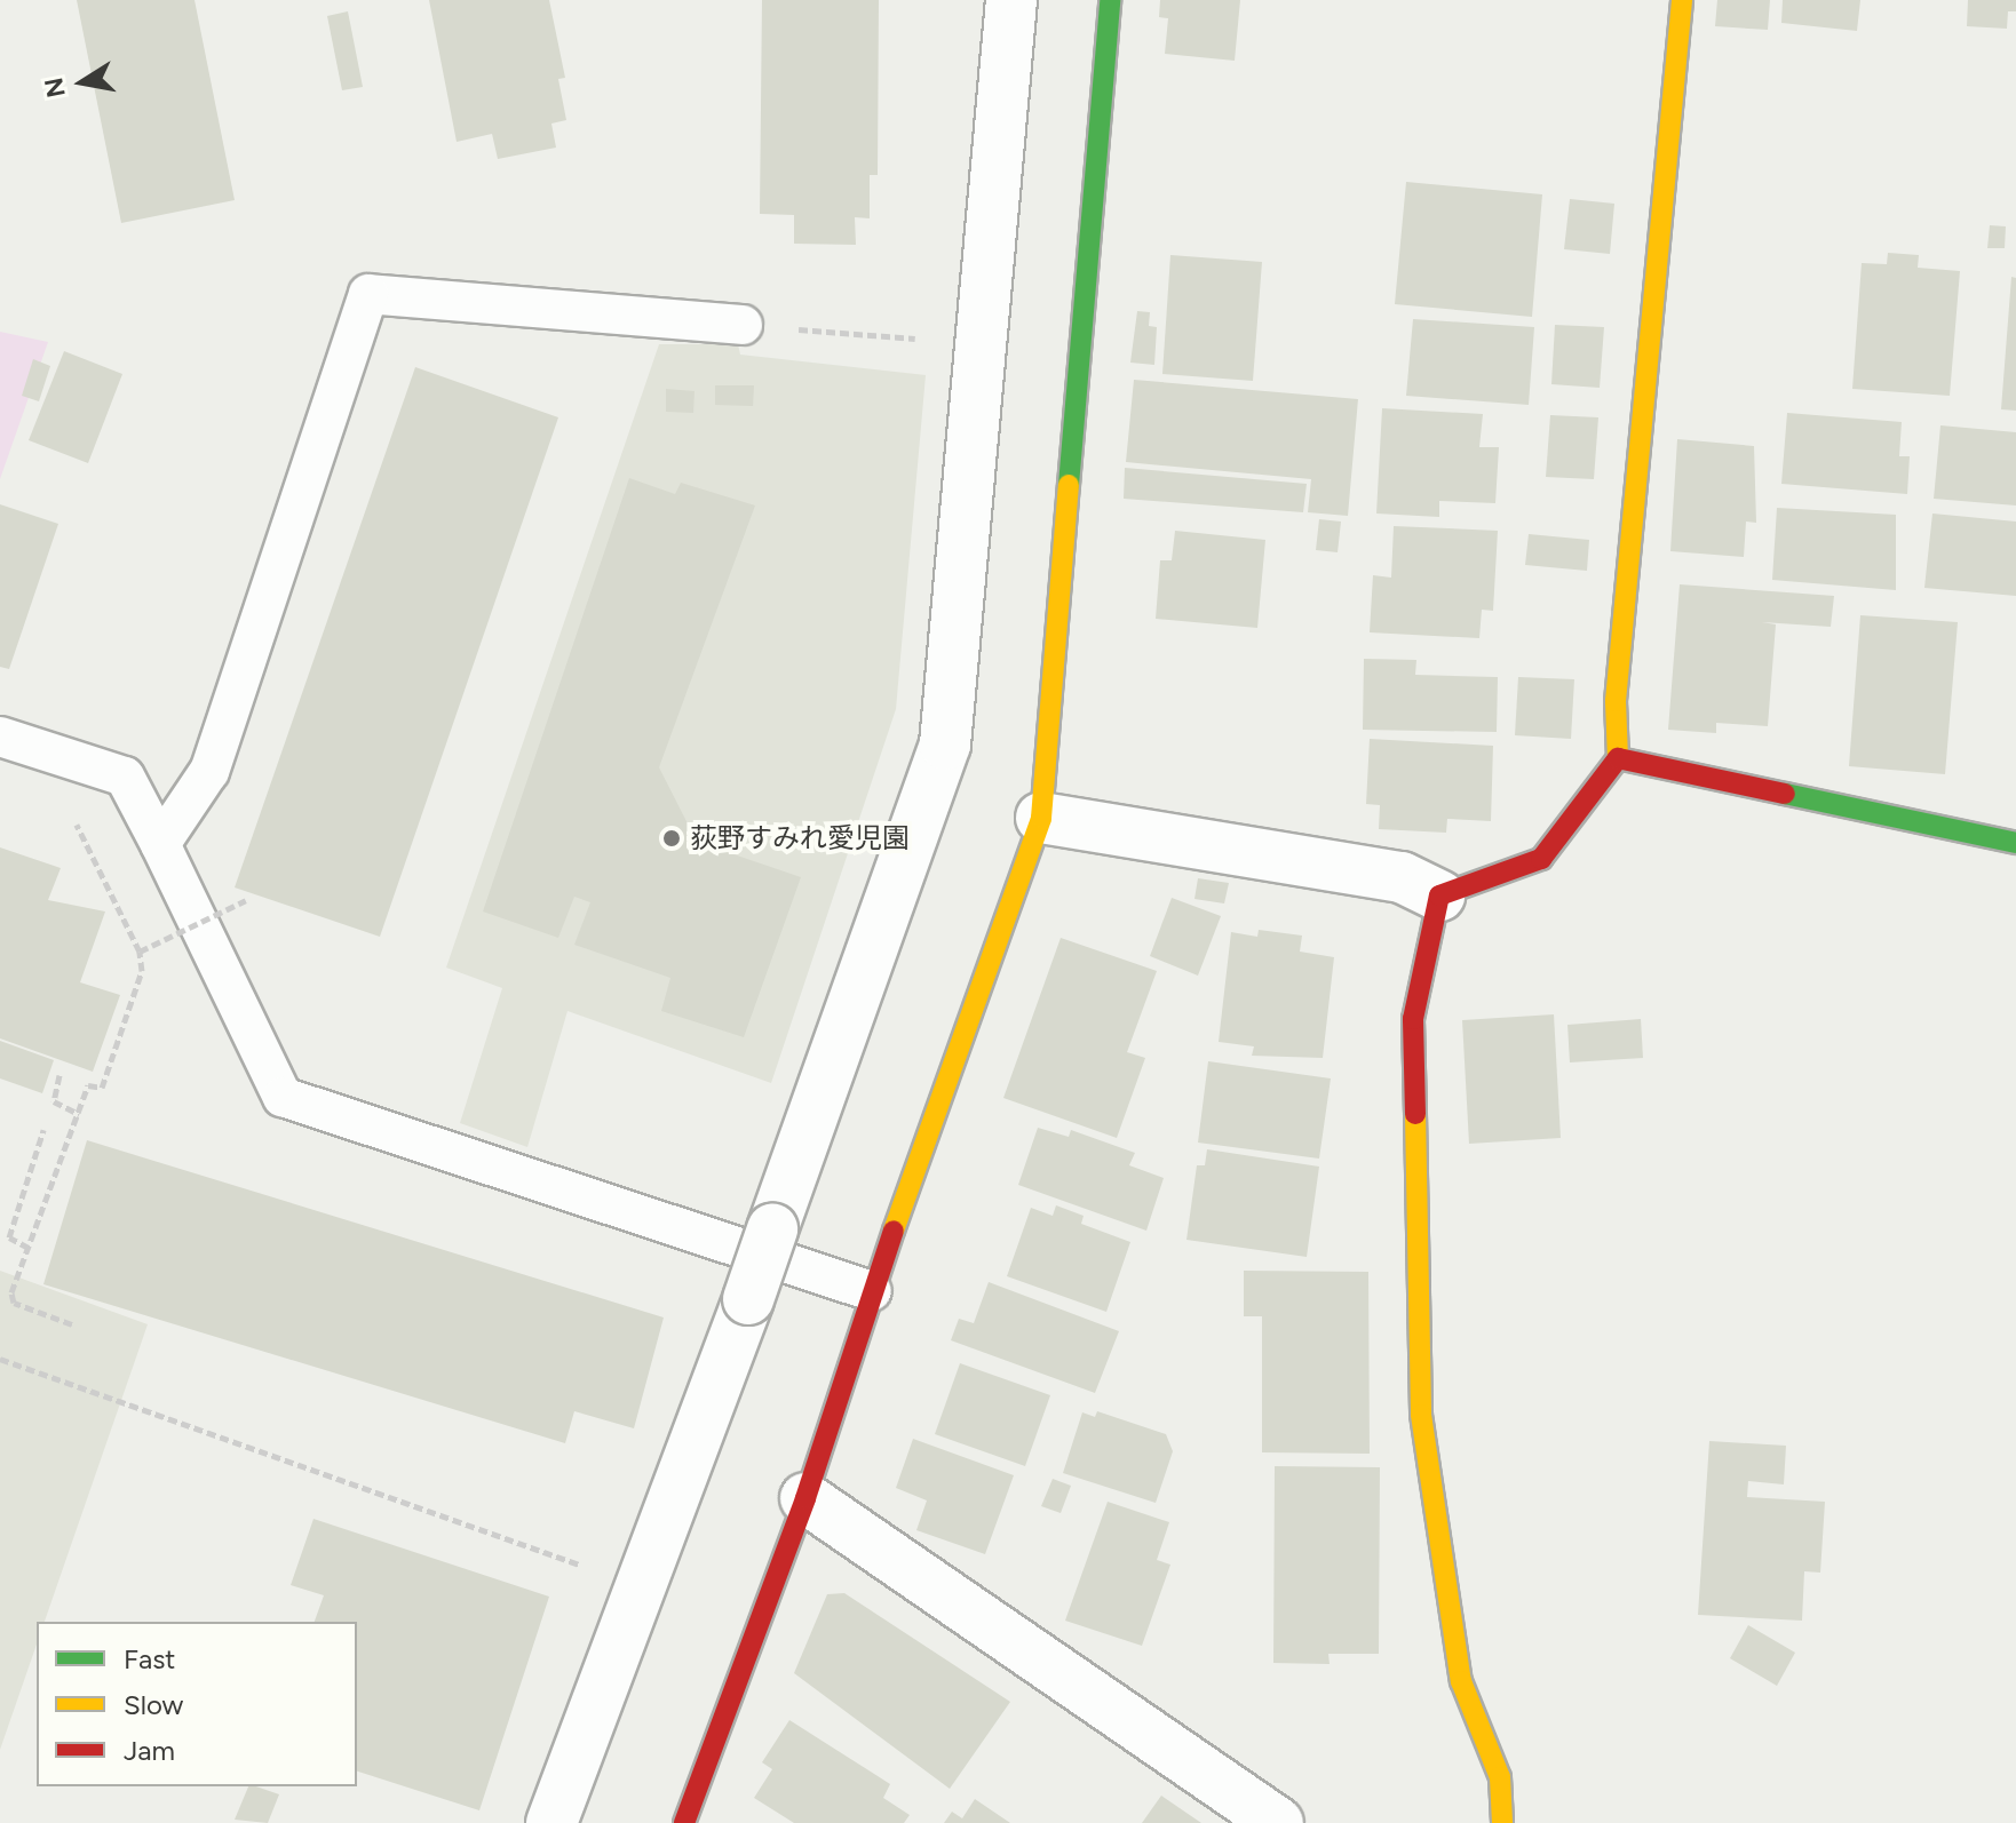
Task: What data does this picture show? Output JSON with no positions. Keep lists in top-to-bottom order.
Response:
{
  "places": ["荻野すみれ愛児園"],
  "legend": ["Fast", "Slow", "Jam"],
  "north": "left"
}
